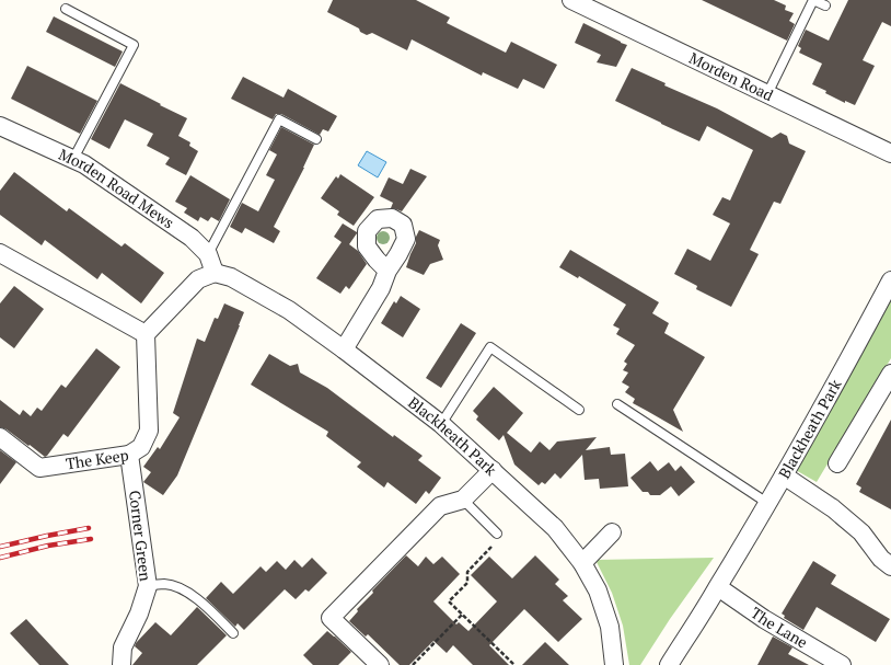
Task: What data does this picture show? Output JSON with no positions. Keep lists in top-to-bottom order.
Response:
{
  "streets": {
    "street": [
      "Morden Road",
      "Morden Road Mews",
      "Blackheath Park",
      "The Keep",
      "Corner Green",
      "The Lane"
    ]
  },
  "crossings": [
    ["Morden Road Mews", "Blackheath Park"],
    ["Blackheath Park", "The Lane"],
    ["The Keep", "Corner Green"]
  ]
}
